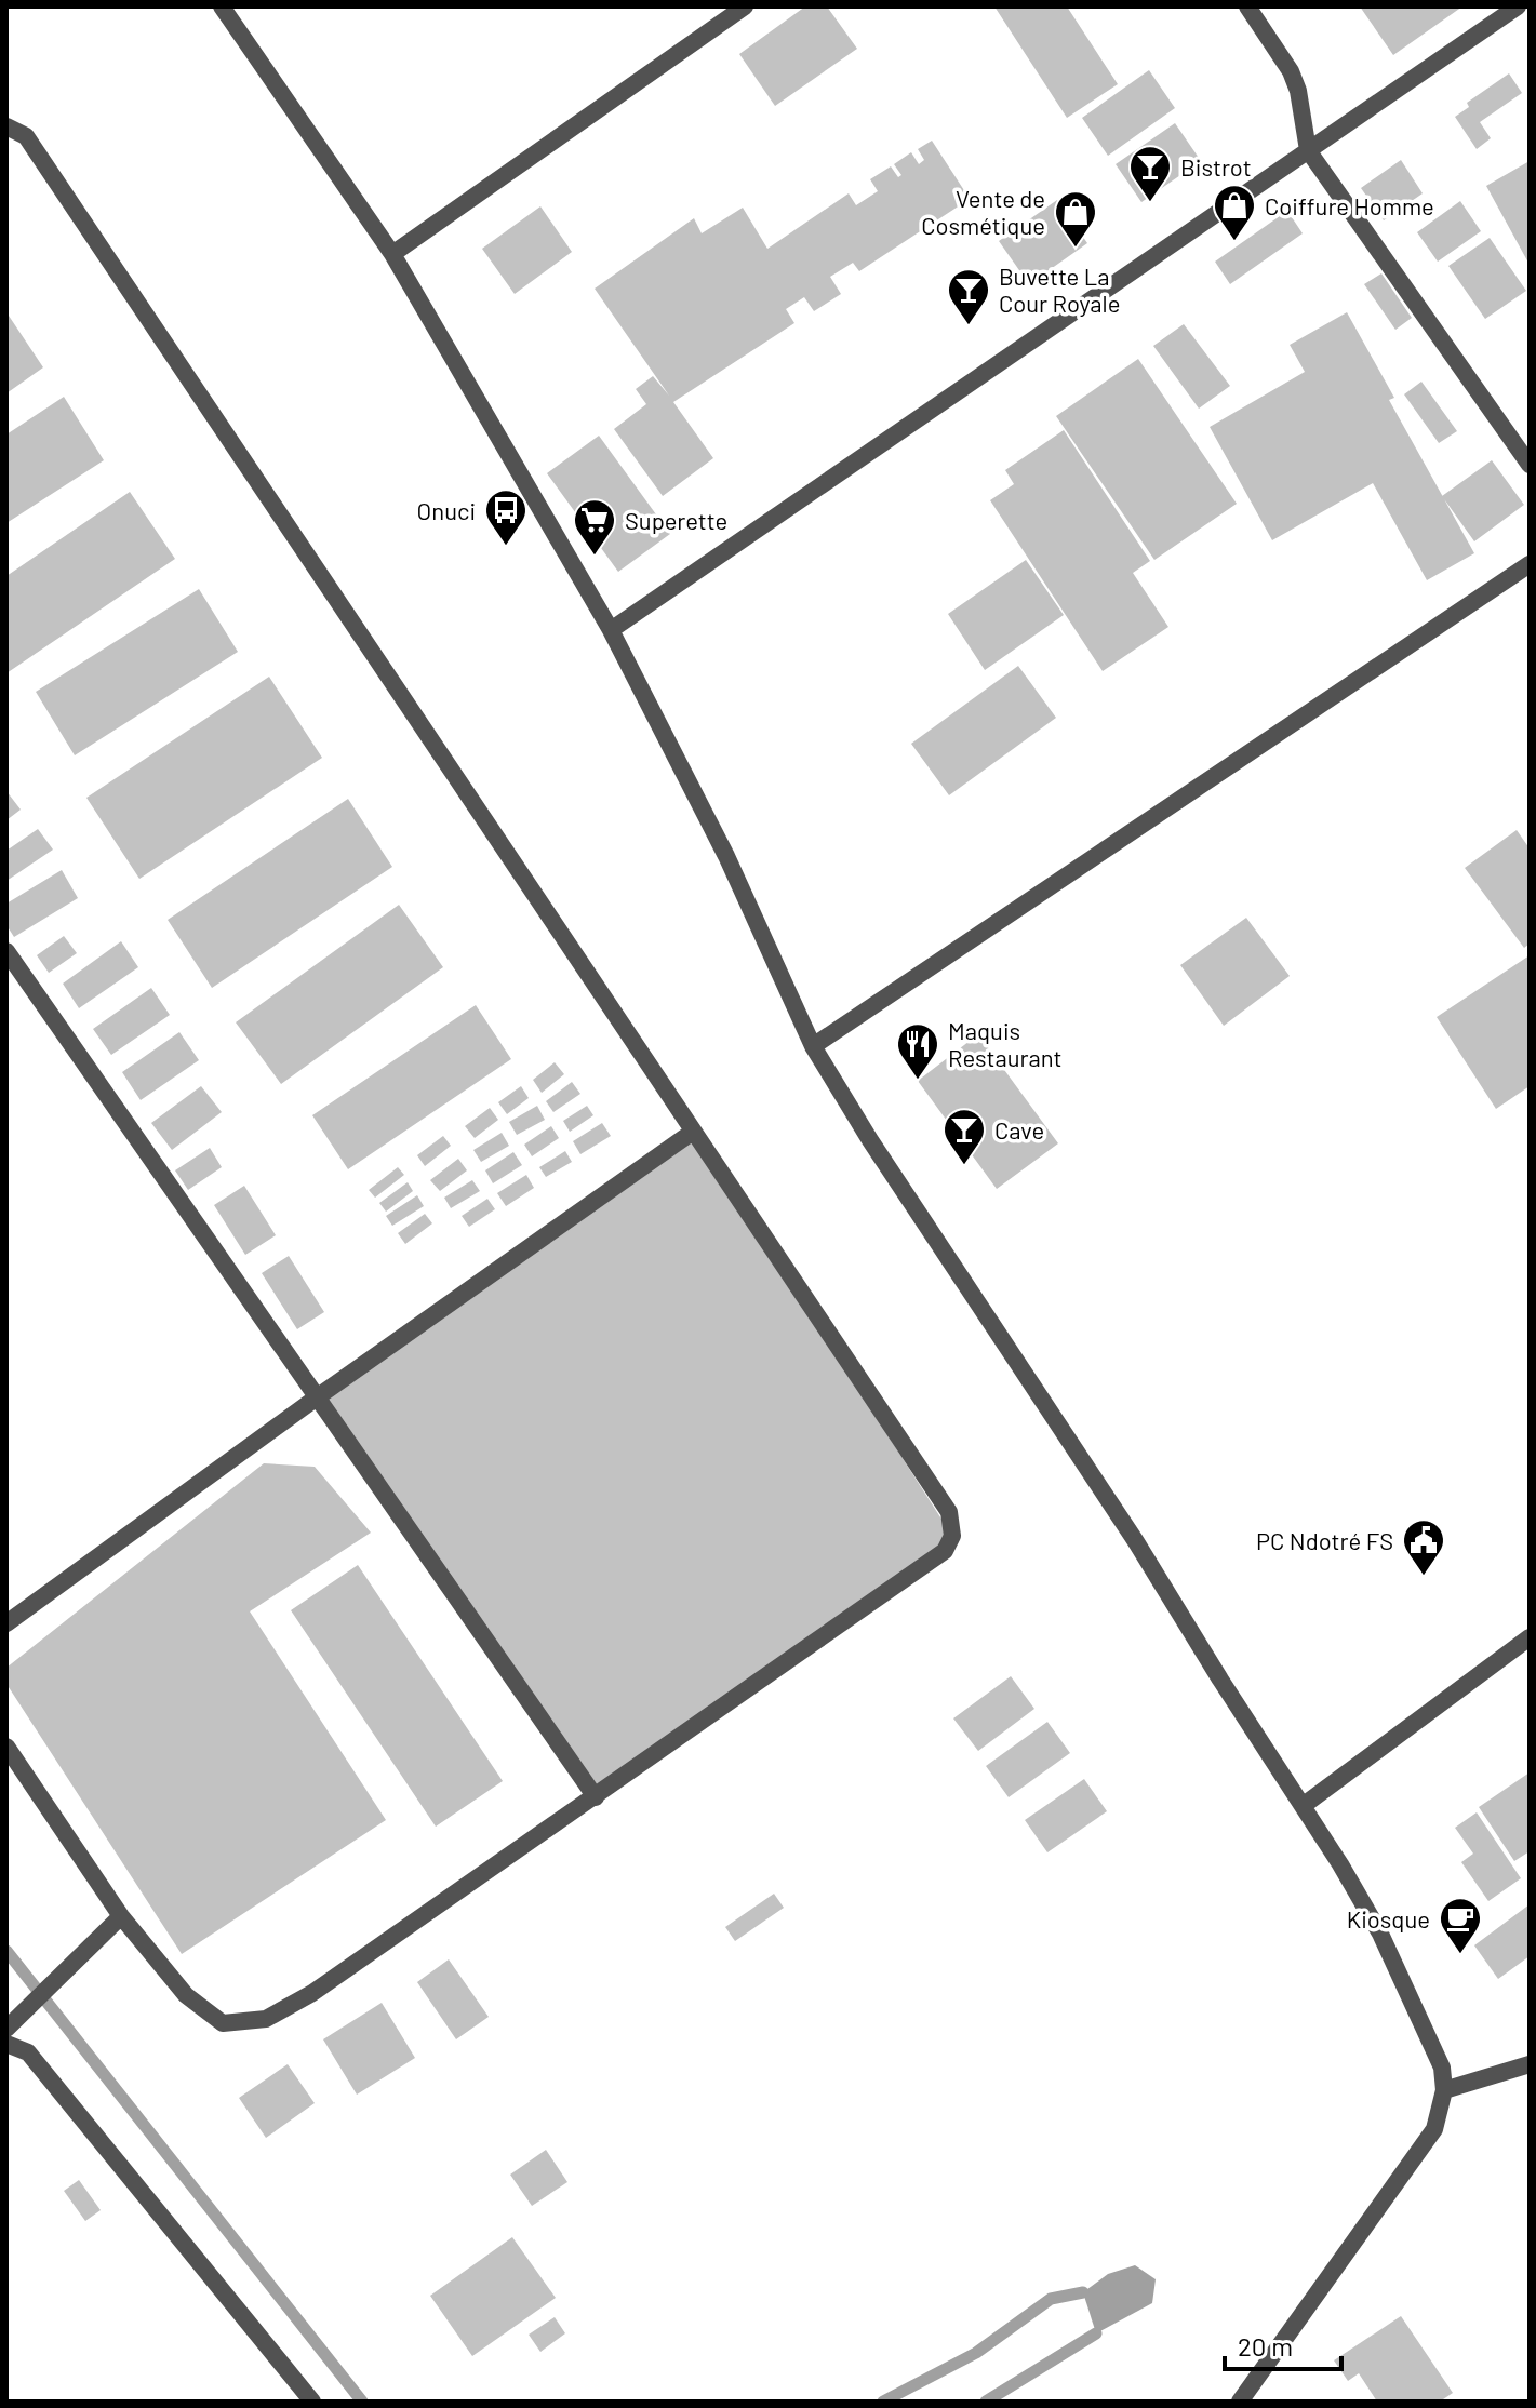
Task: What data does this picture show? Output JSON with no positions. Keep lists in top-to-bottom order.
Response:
{
  "places": {
    "bar": ["Bistrot", "Buvette La Cour Royale", "Cave"],
    "shop": ["Coiffure Homme", "Vente de Cosmétique"],
    "bus stop": ["Onuci"],
    "supermarket": ["Superette"],
    "restaurant": ["Maquis Restaurant"],
    "public building": ["PC Ndotré FS"],
    "cafe": ["Kiosque"]
  },
  "scale_bar": "20 m"
}
